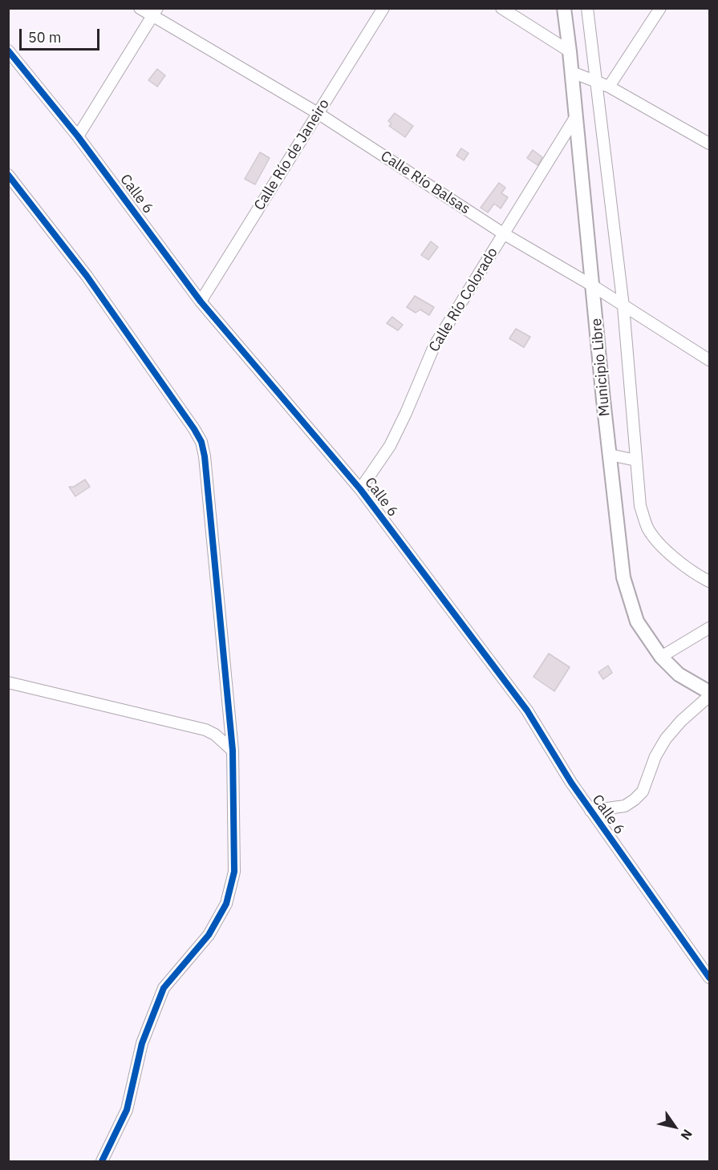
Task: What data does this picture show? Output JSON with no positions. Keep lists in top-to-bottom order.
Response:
{
  "streets": {
    "street": [
      "Calle Río de Janeiro",
      "Calle Río Balsas",
      "Calle 6",
      "Calle Río Colorado",
      "Municipio Libre"
    ]
  },
  "crossings": [
    ["Calle Río de Janeiro", "Calle Río Balsas"],
    ["Calle Río de Janeiro", "Calle 6"],
    ["Calle Río Balsas", "Calle Río Colorado"],
    ["Calle Río Balsas", "Municipio Libre"],
    ["Calle 6", "Calle Río Colorado"],
    ["Calle Río Colorado", "Municipio Libre"]
  ],
  "scale_bar": "50 m",
  "north": "bottom right"
}
